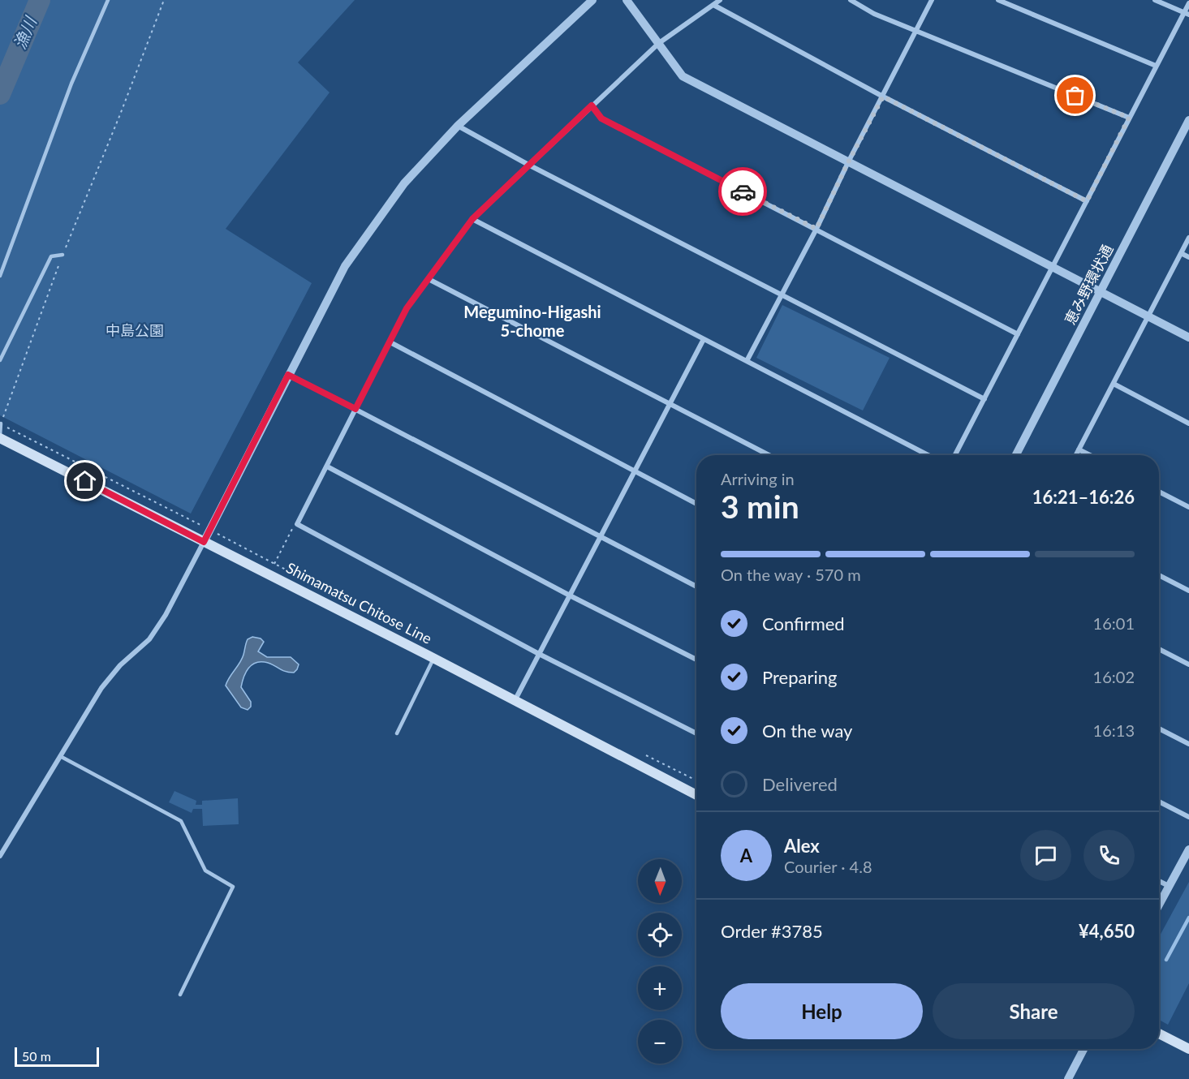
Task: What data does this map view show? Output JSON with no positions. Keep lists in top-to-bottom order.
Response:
{
  "streets": {
    "main road": ["Shimamatsu Chitose Line"],
    "street": ["恵み野環状通"]
  },
  "districts": ["Megumino-Higashi 5-chome"],
  "water": ["漁川"],
  "parks": ["中島公園"],
  "scale_bar": "50 m",
  "north": "bottom",
  "page": {
    "heading": ["3 min", "Arriving in", "16:21–16:26"],
    "panel": [
      "Alex",
      "Courier · 4.8",
      "Order #3785",
      "¥4,650"
    ],
    "bar": "On the way · 570 m",
    "list": [
      ["Confirmed", "16:01"],
      ["Preparing", "16:02"],
      ["On the way", "16:13"],
      "Delivered"
    ],
    "round": "A",
    "map_buttons": ["+", "−"],
    "buttons": ["Help", "Share"],
    "scale": "50 m"
  }
}
